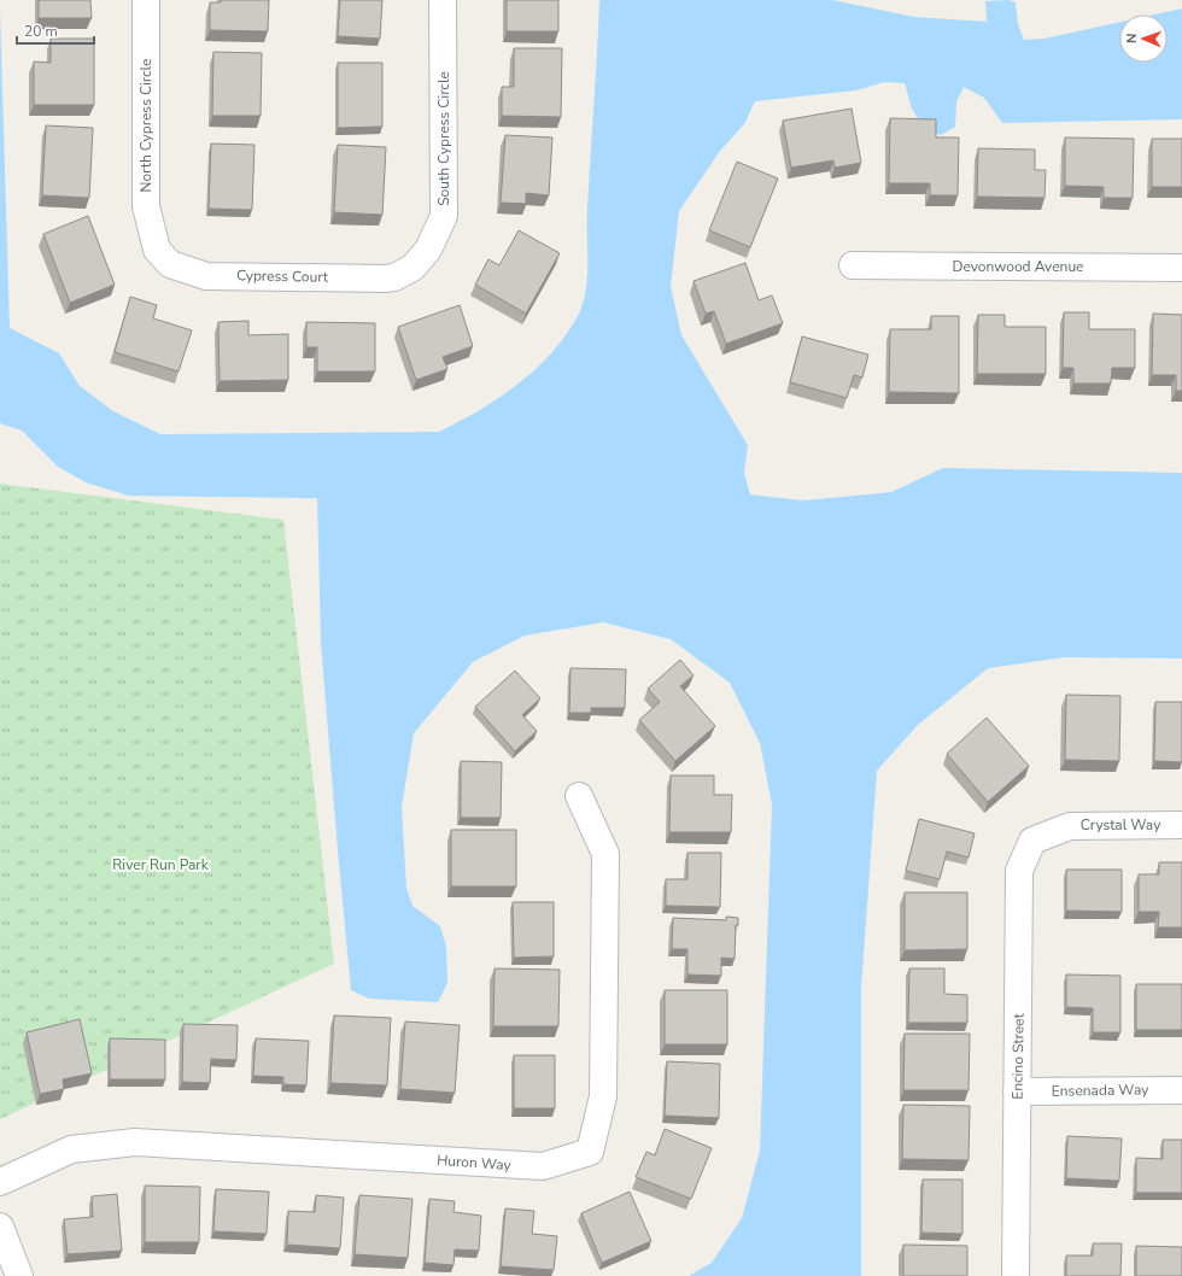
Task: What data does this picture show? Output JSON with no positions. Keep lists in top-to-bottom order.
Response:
{
  "streets": {
    "street": [
      "North Cypress Circle",
      "South Cypress Circle",
      "Devonwood Avenue",
      "Cypress Court",
      "Crystal Way",
      "Encino Street",
      "Ensenada Way",
      "Huron Way"
    ]
  },
  "crossings": [
    ["North Cypress Circle", "Cypress Court"],
    ["South Cypress Circle", "Cypress Court"],
    ["Crystal Way", "Encino Street"],
    ["Encino Street", "Ensenada Way"]
  ],
  "parks": ["River Run Park"],
  "scale_bar": "20 m",
  "north": "left"
}
